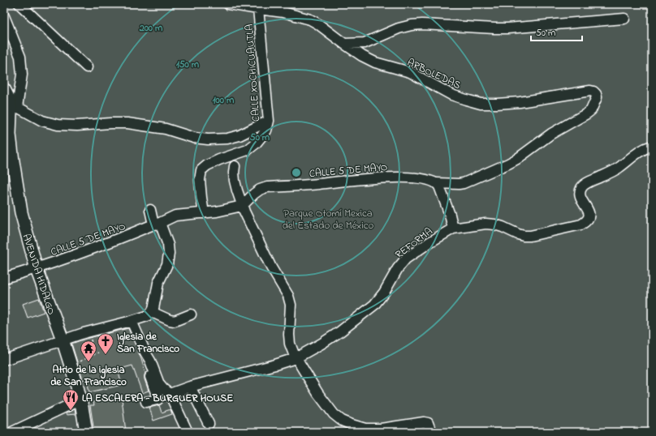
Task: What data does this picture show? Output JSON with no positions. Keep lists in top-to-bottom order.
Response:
{
  "streets": {
    "main road": ["AVENIDA HIDALGO"],
    "street": [
      "CALLE XOCHICUAUTLA",
      "ARBOLEDAS",
      "CALLE 5 DE MAYO",
      "REFORMA"
    ]
  },
  "crossings": [
    ["CALLE XOCHICUAUTLA", "ARBOLEDAS"],
    ["CALLE XOCHICUAUTLA", "CALLE 5 DE MAYO"],
    ["ARBOLEDAS", "CALLE 5 DE MAYO"],
    ["CALLE 5 DE MAYO", "AVENIDA HIDALGO"]
  ],
  "parks": ["Parque Otomí Mexica del Estado de México"],
  "places": {
    "church": ["Iglesia de San Francisco"],
    "temple": ["Atrio de la iglesia de San Francisco"],
    "restaurant": ["LA ESCALERA - BURGUER HOUSE"]
  },
  "scale_bar": "50 m",
  "rings": [
    "200 m",
    "150 m",
    "100 m",
    "50 m"
  ]
}
